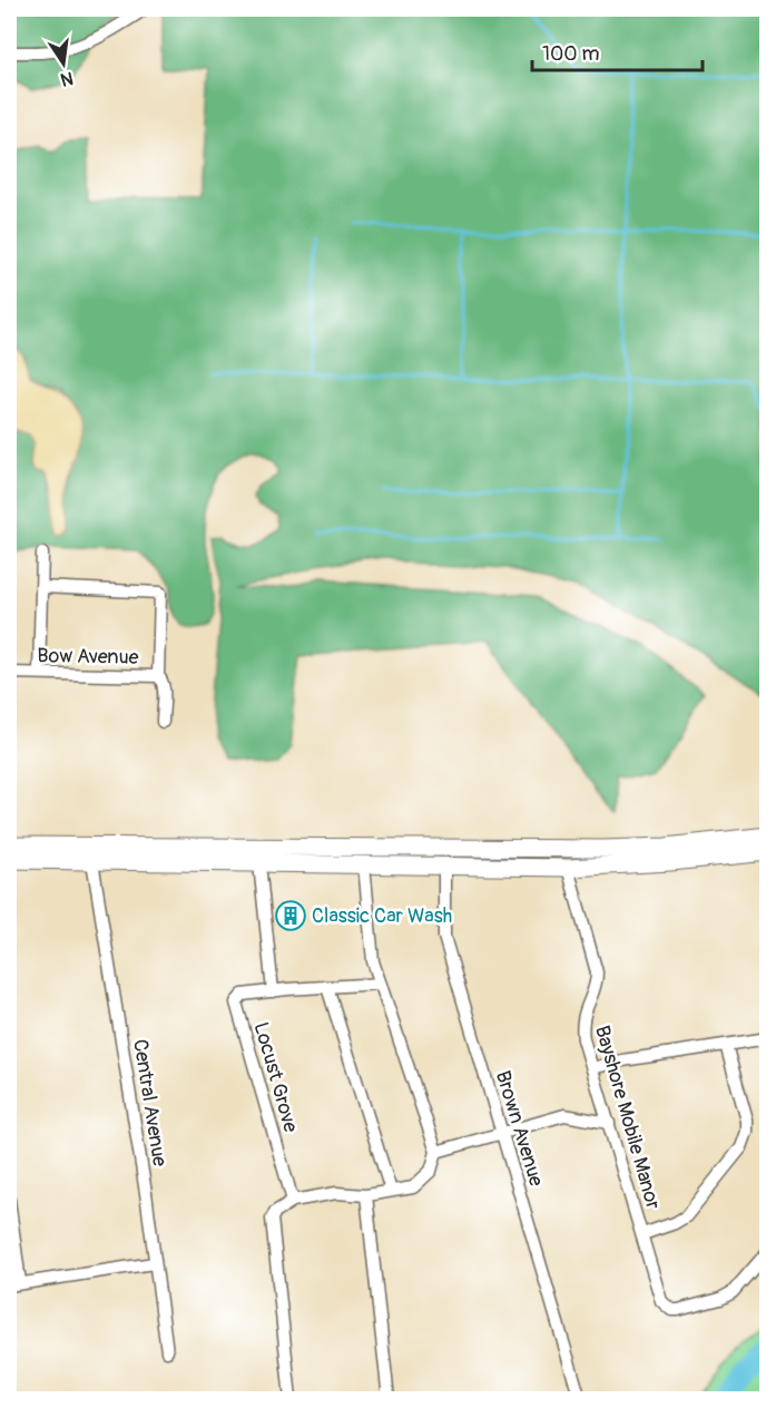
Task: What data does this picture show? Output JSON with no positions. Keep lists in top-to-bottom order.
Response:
{
  "streets": {
    "street": [
      "Bow Avenue",
      "Locust Grove",
      "Central Avenue",
      "Bayshore Mobile Manor",
      "Brown Avenue"
    ]
  },
  "places": {
    "building": ["Classic Car Wash"]
  },
  "scale_bar": "100 m",
  "north": "bottom"
}
